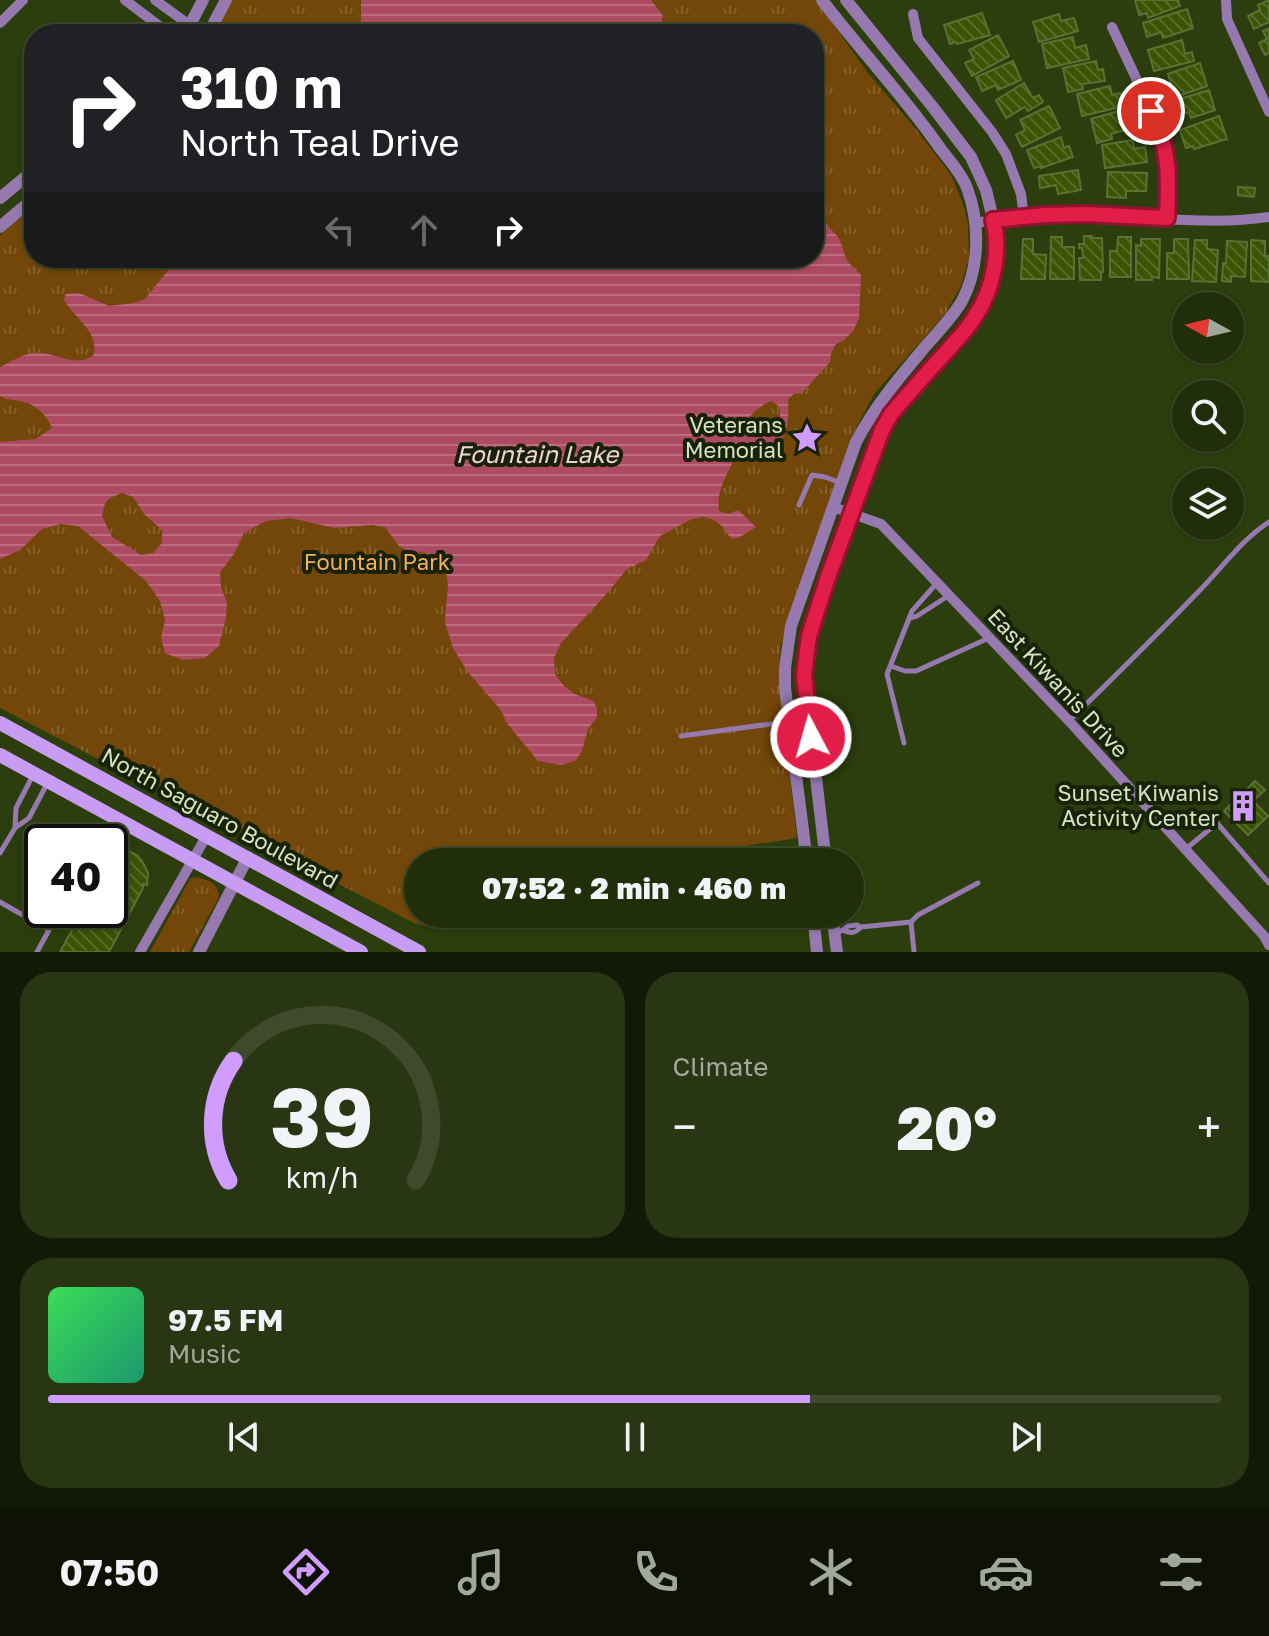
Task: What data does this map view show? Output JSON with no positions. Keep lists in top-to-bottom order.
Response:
{
  "streets": {
    "main road": ["North Saguaro Boulevard"],
    "street": ["East Kiwanis Drive"]
  },
  "water": ["Fountain Lake"],
  "parks": ["Fountain Park"],
  "places": {
    "place": ["Veterans Memorial"],
    "building": ["Sunset Kiwanis Activity Center"]
  },
  "north": "left",
  "page": {
    "turn": ["310 m", "North Teal Drive"],
    "limit": "40",
    "trip": "07:52 · 2 min · 460 m",
    "tile": "Climate",
    "heat": ["−", "20°", "+"],
    "song": ["97.5 FM", "Music"],
    "tabs": "07:50",
    "gauge": ["39", "km/h"]
  }
}
